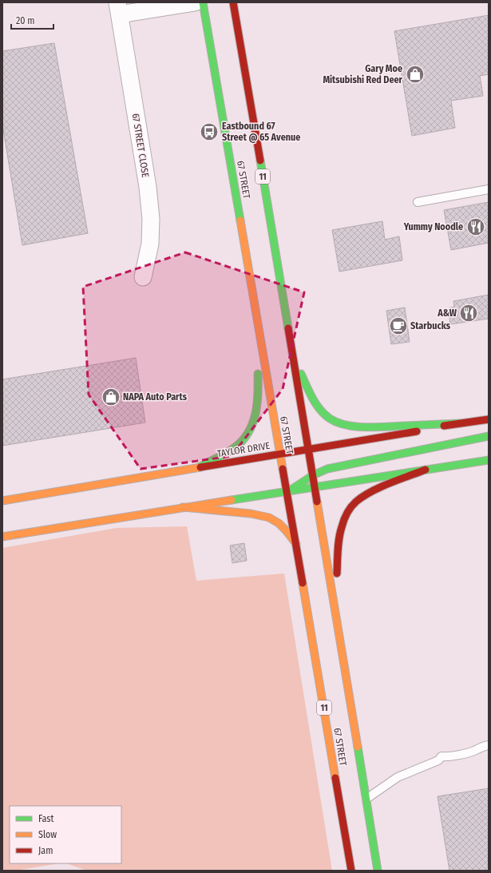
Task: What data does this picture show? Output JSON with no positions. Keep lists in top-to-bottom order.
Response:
{
  "streets": {
    "main road": ["11", "67 STREET", "TAYLOR DRIVE"],
    "street": ["67 STREET CLOSE"]
  },
  "crossings": [
    ["67 STREET", "TAYLOR DRIVE"]
  ],
  "places": {
    "shop": ["Gary Moe Mitsubishi Red Deer", "NAPA Auto Parts"],
    "bus stop": ["Eastbound 67 Street @ 65 Avenue"],
    "restaurant": ["Yummy Noodle", "A&W"],
    "cafe": ["Starbucks"]
  },
  "legend": ["Fast", "Slow", "Jam"],
  "scale_bar": "20 m"
}
